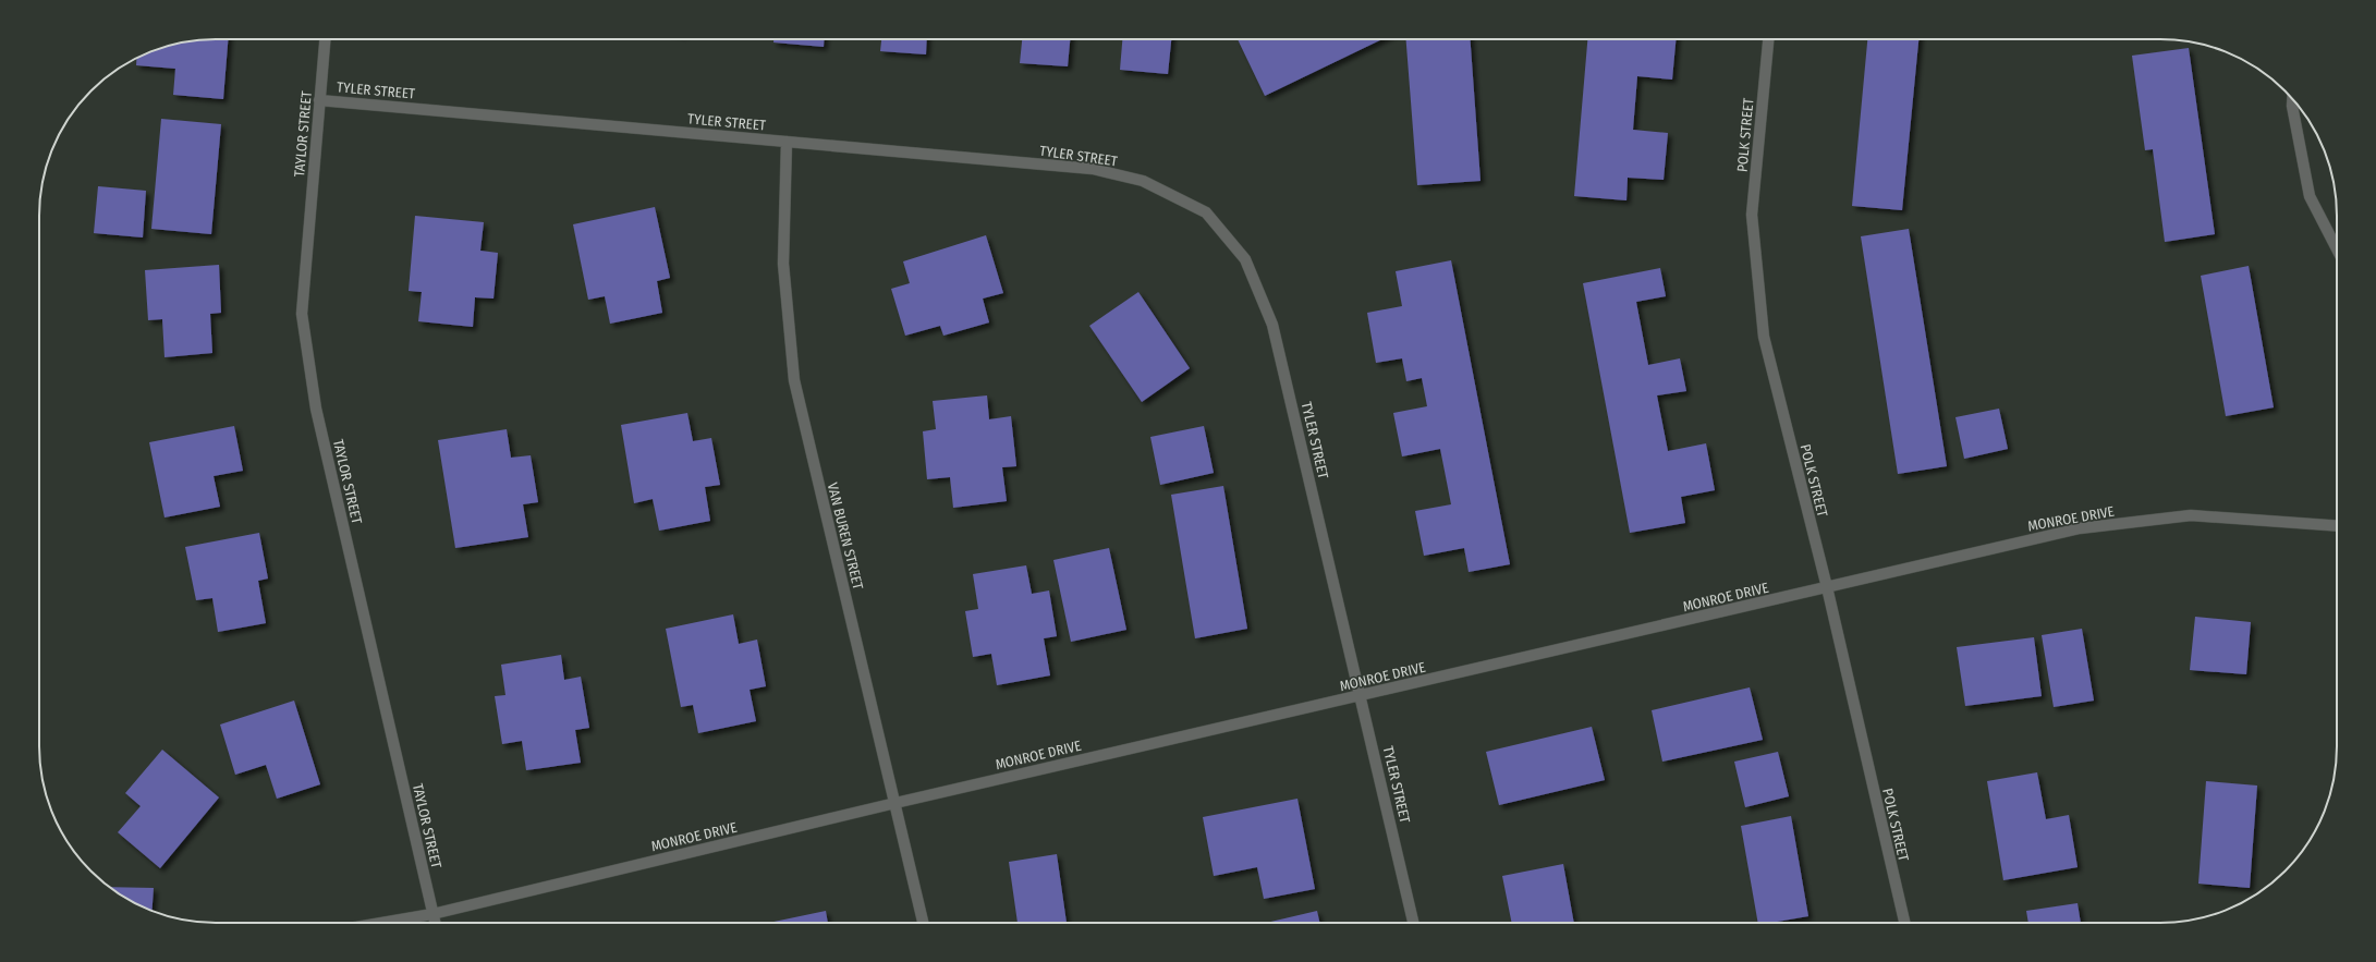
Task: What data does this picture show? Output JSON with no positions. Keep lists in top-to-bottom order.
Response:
{
  "streets": {
    "street": [
      "TYLER STREET",
      "TAYLOR STREET",
      "POLK STREET",
      "MONROE DRIVE",
      "VAN BUREN STREET"
    ]
  },
  "crossings": [
    ["TYLER STREET", "TAYLOR STREET"],
    ["TYLER STREET", "MONROE DRIVE"],
    ["TYLER STREET", "VAN BUREN STREET"],
    ["TAYLOR STREET", "MONROE DRIVE"],
    ["POLK STREET", "MONROE DRIVE"],
    ["MONROE DRIVE", "VAN BUREN STREET"]
  ]
}
